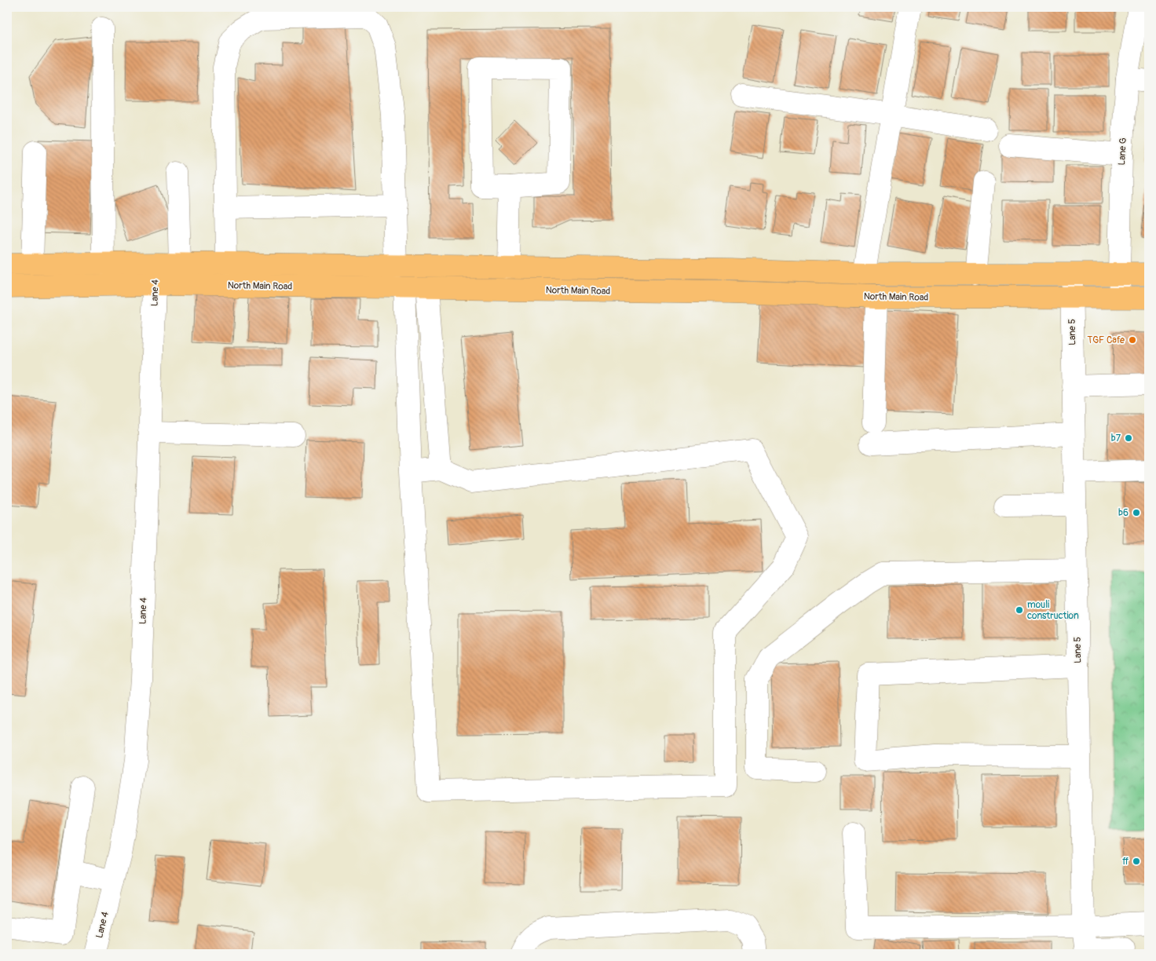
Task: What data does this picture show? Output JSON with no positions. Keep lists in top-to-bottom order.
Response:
{
  "streets": {
    "main road": ["North Main Road"],
    "street": ["Lane G", "Lane 4", "Lane 5"]
  },
  "crossings": [
    ["Lane G", "North Main Road"],
    ["North Main Road", "Lane 4"],
    ["North Main Road", "Lane 5"]
  ],
  "places": [
    "TGF Cafe",
    "b7",
    "b6",
    "mouli construction",
    "ff"
  ]
}
